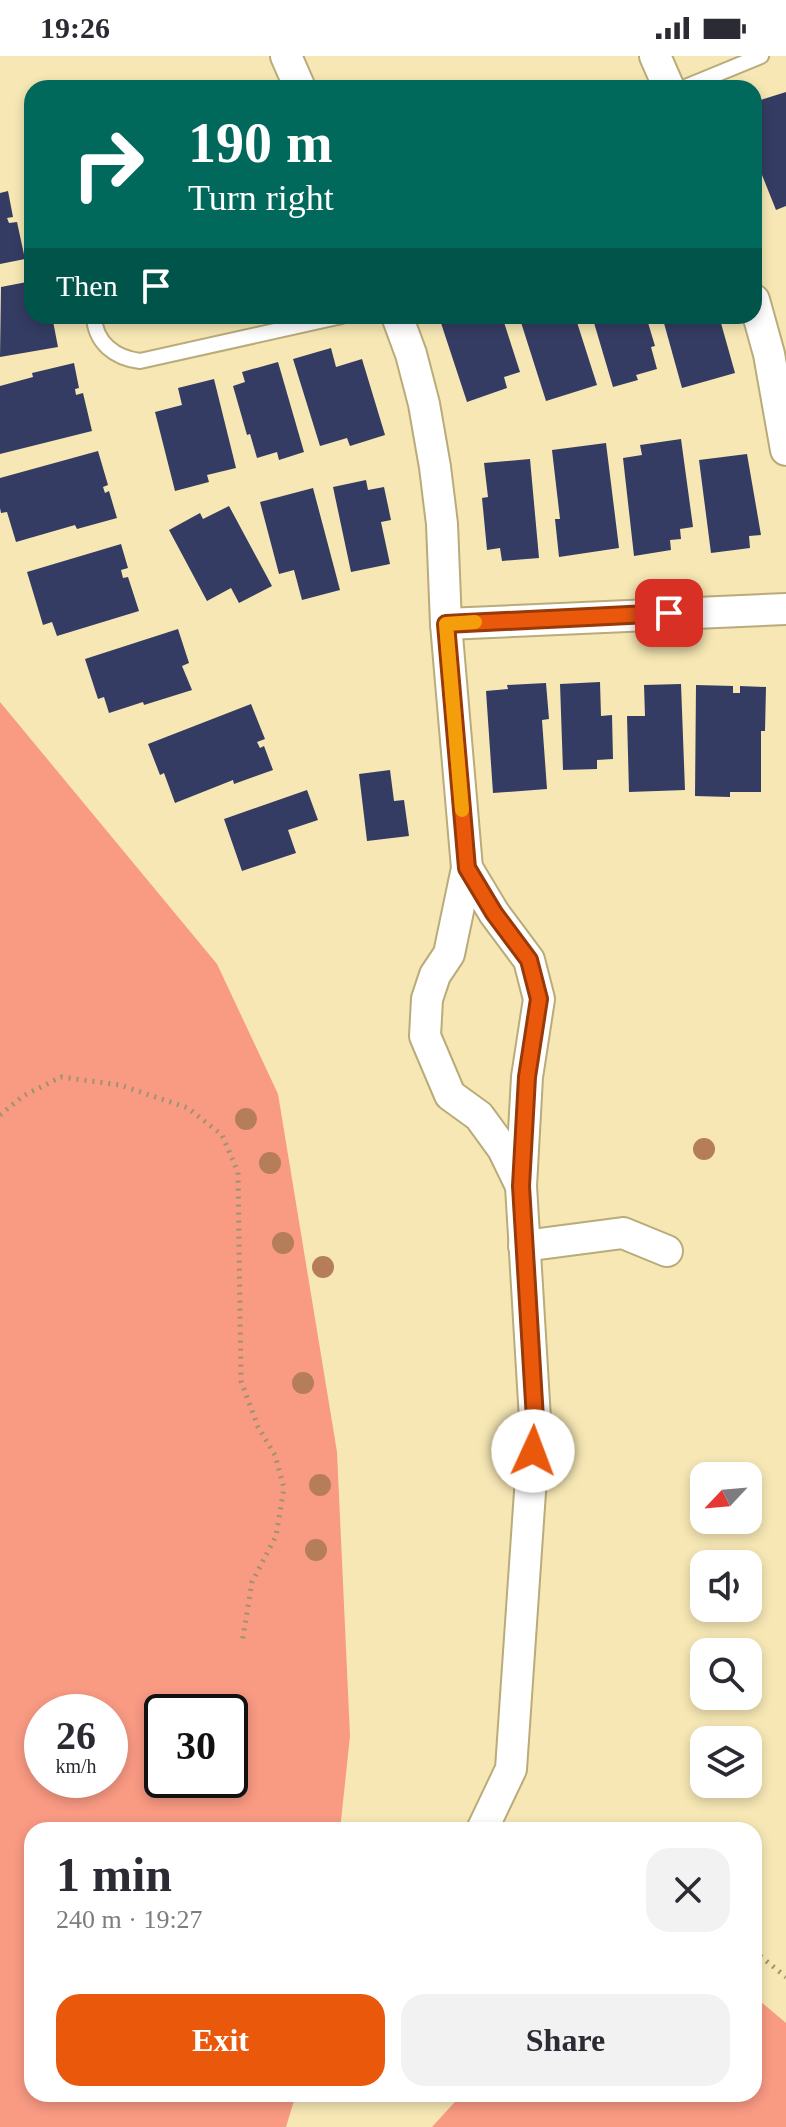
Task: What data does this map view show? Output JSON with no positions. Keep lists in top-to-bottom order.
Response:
{
  "north": "bottom left",
  "page": {
    "status": "19:26",
    "turn": ["190 m", "Turn right"],
    "then": "Then",
    "speed": "26 km/h",
    "limit": "30",
    "heading": ["1 min", "240 m · 19:27"],
    "buttons": ["Exit", "Share"]
  }
}
